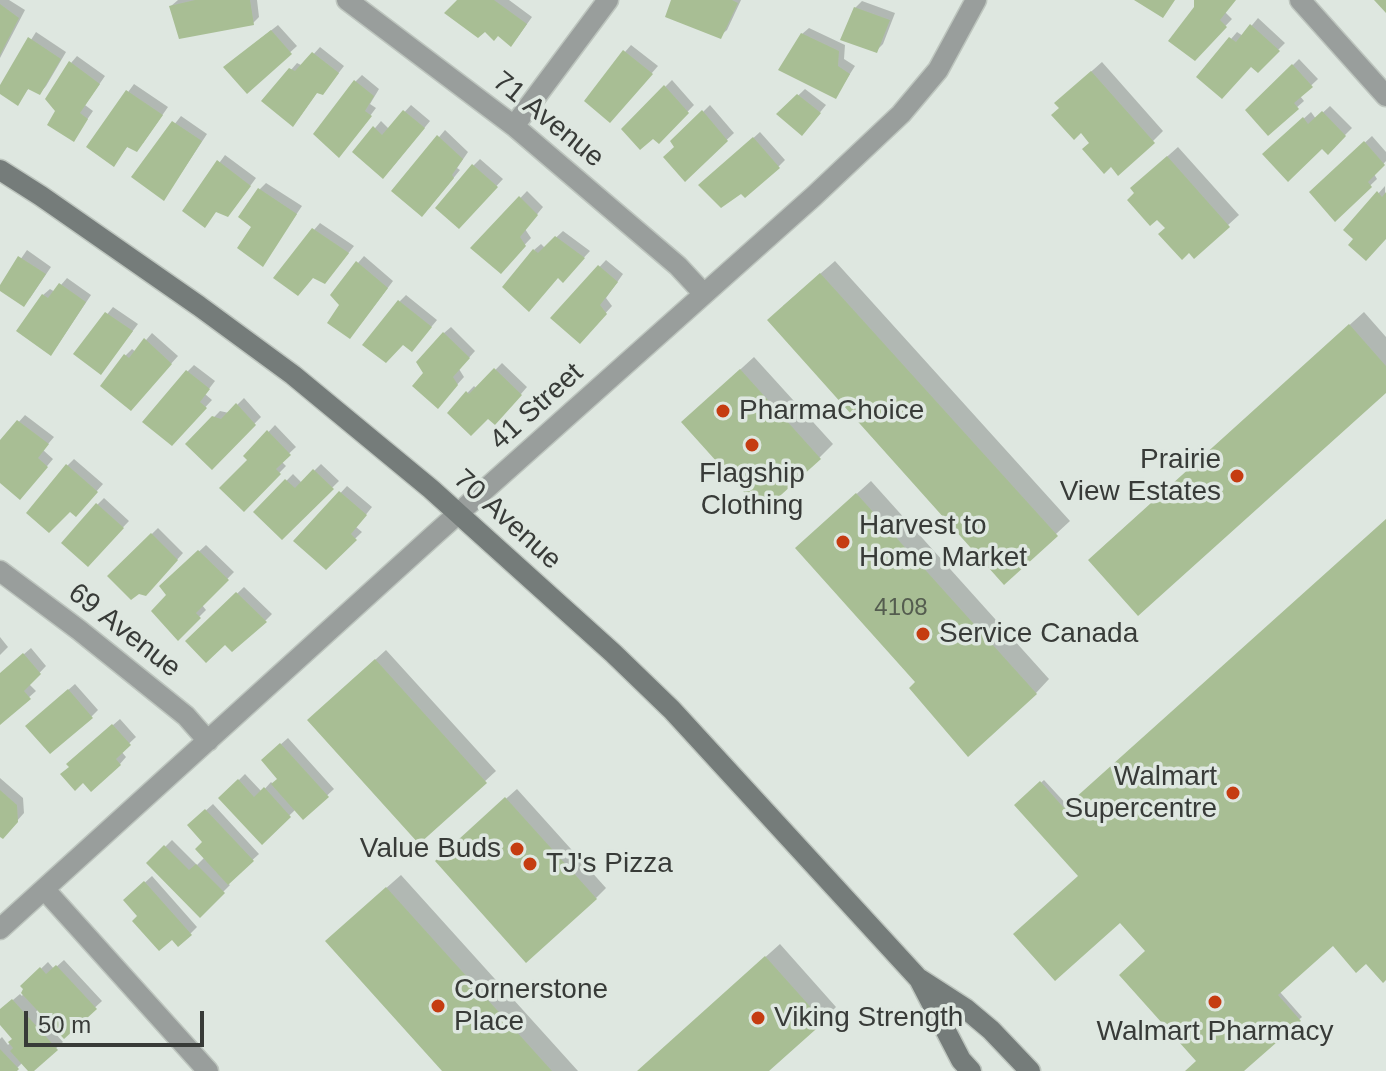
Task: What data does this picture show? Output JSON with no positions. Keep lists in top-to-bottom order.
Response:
{
  "streets": {
    "street": [
      "71 Avenue",
      "41 Street",
      "70 Avenue",
      "69 Avenue"
    ]
  },
  "crossings": [
    ["71 Avenue", "41 Street"],
    ["41 Street", "70 Avenue"],
    ["41 Street", "69 Avenue"]
  ],
  "places": [
    "PharmaChoice",
    "Flagship Clothing",
    "Prairie View Estates",
    "Harvest to Home Market",
    "Service Canada",
    "Walmart Supercentre",
    "Value Buds",
    "TJ's Pizza",
    "Walmart Pharmacy",
    "Cornerstone Place",
    "Viking Strength"
  ],
  "house_numbers": ["4108"],
  "scale_bar": "50 m"
}
